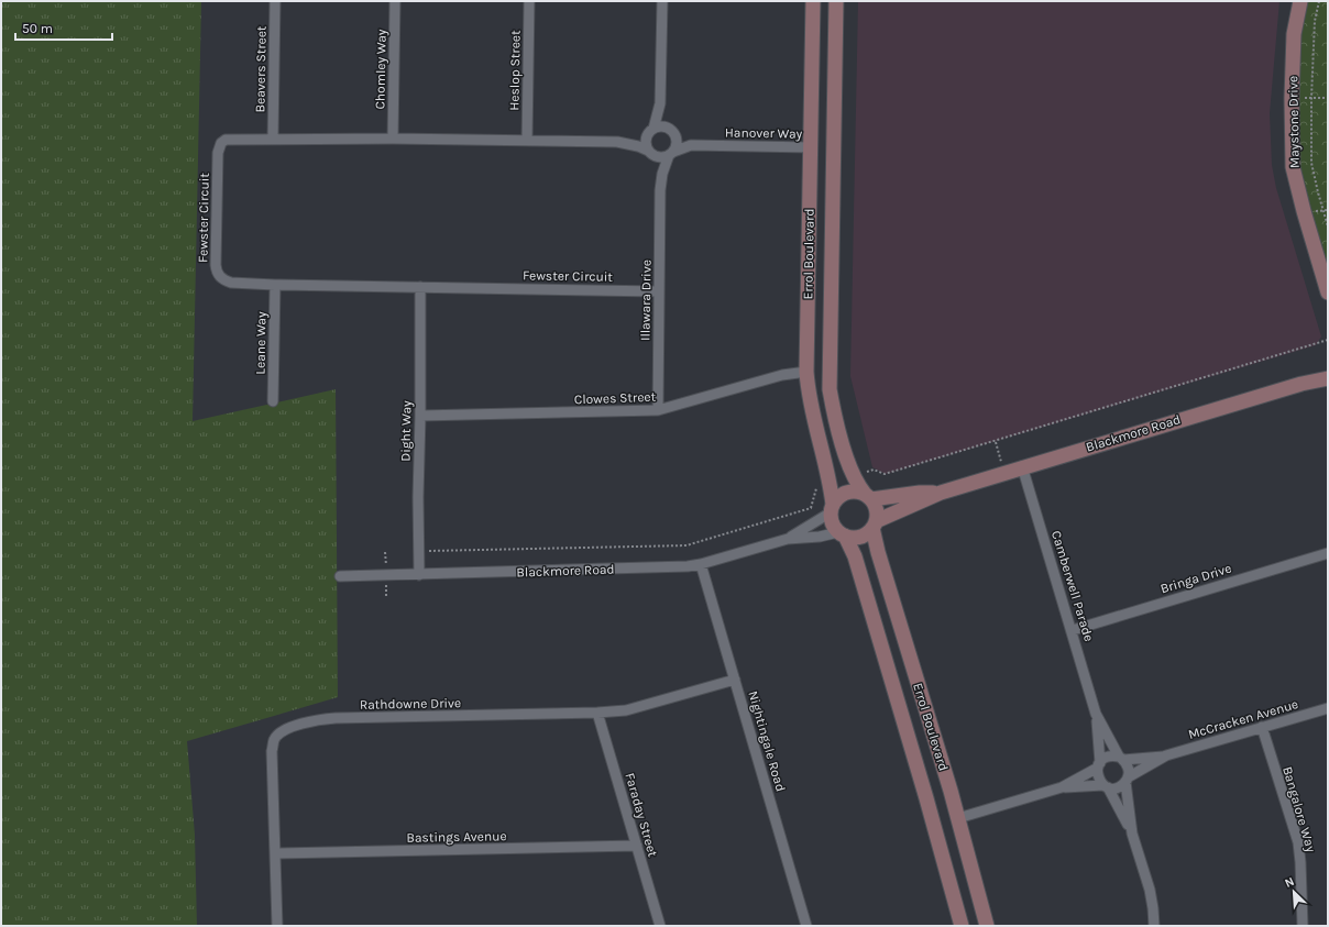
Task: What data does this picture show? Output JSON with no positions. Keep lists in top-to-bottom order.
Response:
{
  "streets": {
    "street": [
      "Beavers Street",
      "Chomley Way",
      "Heslop Street",
      "Maystone Drive",
      "Hanover Way",
      "Fewster Circuit",
      "Errol Boulevard",
      "Illawara Drive",
      "Leane Way",
      "Clowes Street",
      "Dight Way",
      "Blackmore Road",
      "Bringa Drive",
      "Camberwell Parade",
      "Rathdowne Drive",
      "McCracken Avenue",
      "Nightingale Road",
      "Bangalore Way",
      "Faraday Street",
      "Bastings Avenue"
    ]
  },
  "crossings": [
    ["Beavers Street", "Fewster Circuit"],
    ["Chomley Way", "Fewster Circuit"],
    ["Heslop Street", "Fewster Circuit"],
    ["Hanover Way", "Fewster Circuit"],
    ["Hanover Way", "Errol Boulevard"],
    ["Hanover Way", "Illawara Drive"],
    ["Fewster Circuit", "Illawara Drive"],
    ["Fewster Circuit", "Leane Way"],
    ["Fewster Circuit", "Dight Way"],
    ["Errol Boulevard", "Clowes Street"],
    ["Errol Boulevard", "Blackmore Road"],
    ["Illawara Drive", "Clowes Street"],
    ["Clowes Street", "Dight Way"],
    ["Dight Way", "Blackmore Road"],
    ["Blackmore Road", "Camberwell Parade"],
    ["Blackmore Road", "Nightingale Road"],
    ["Bringa Drive", "Camberwell Parade"],
    ["Camberwell Parade", "McCracken Avenue"],
    ["Rathdowne Drive", "Nightingale Road"],
    ["Rathdowne Drive", "Faraday Street"],
    ["Rathdowne Drive", "Bastings Avenue"],
    ["McCracken Avenue", "Bangalore Way"],
    ["Faraday Street", "Bastings Avenue"]
  ],
  "scale_bar": "50 m",
  "north": "top left"
}
